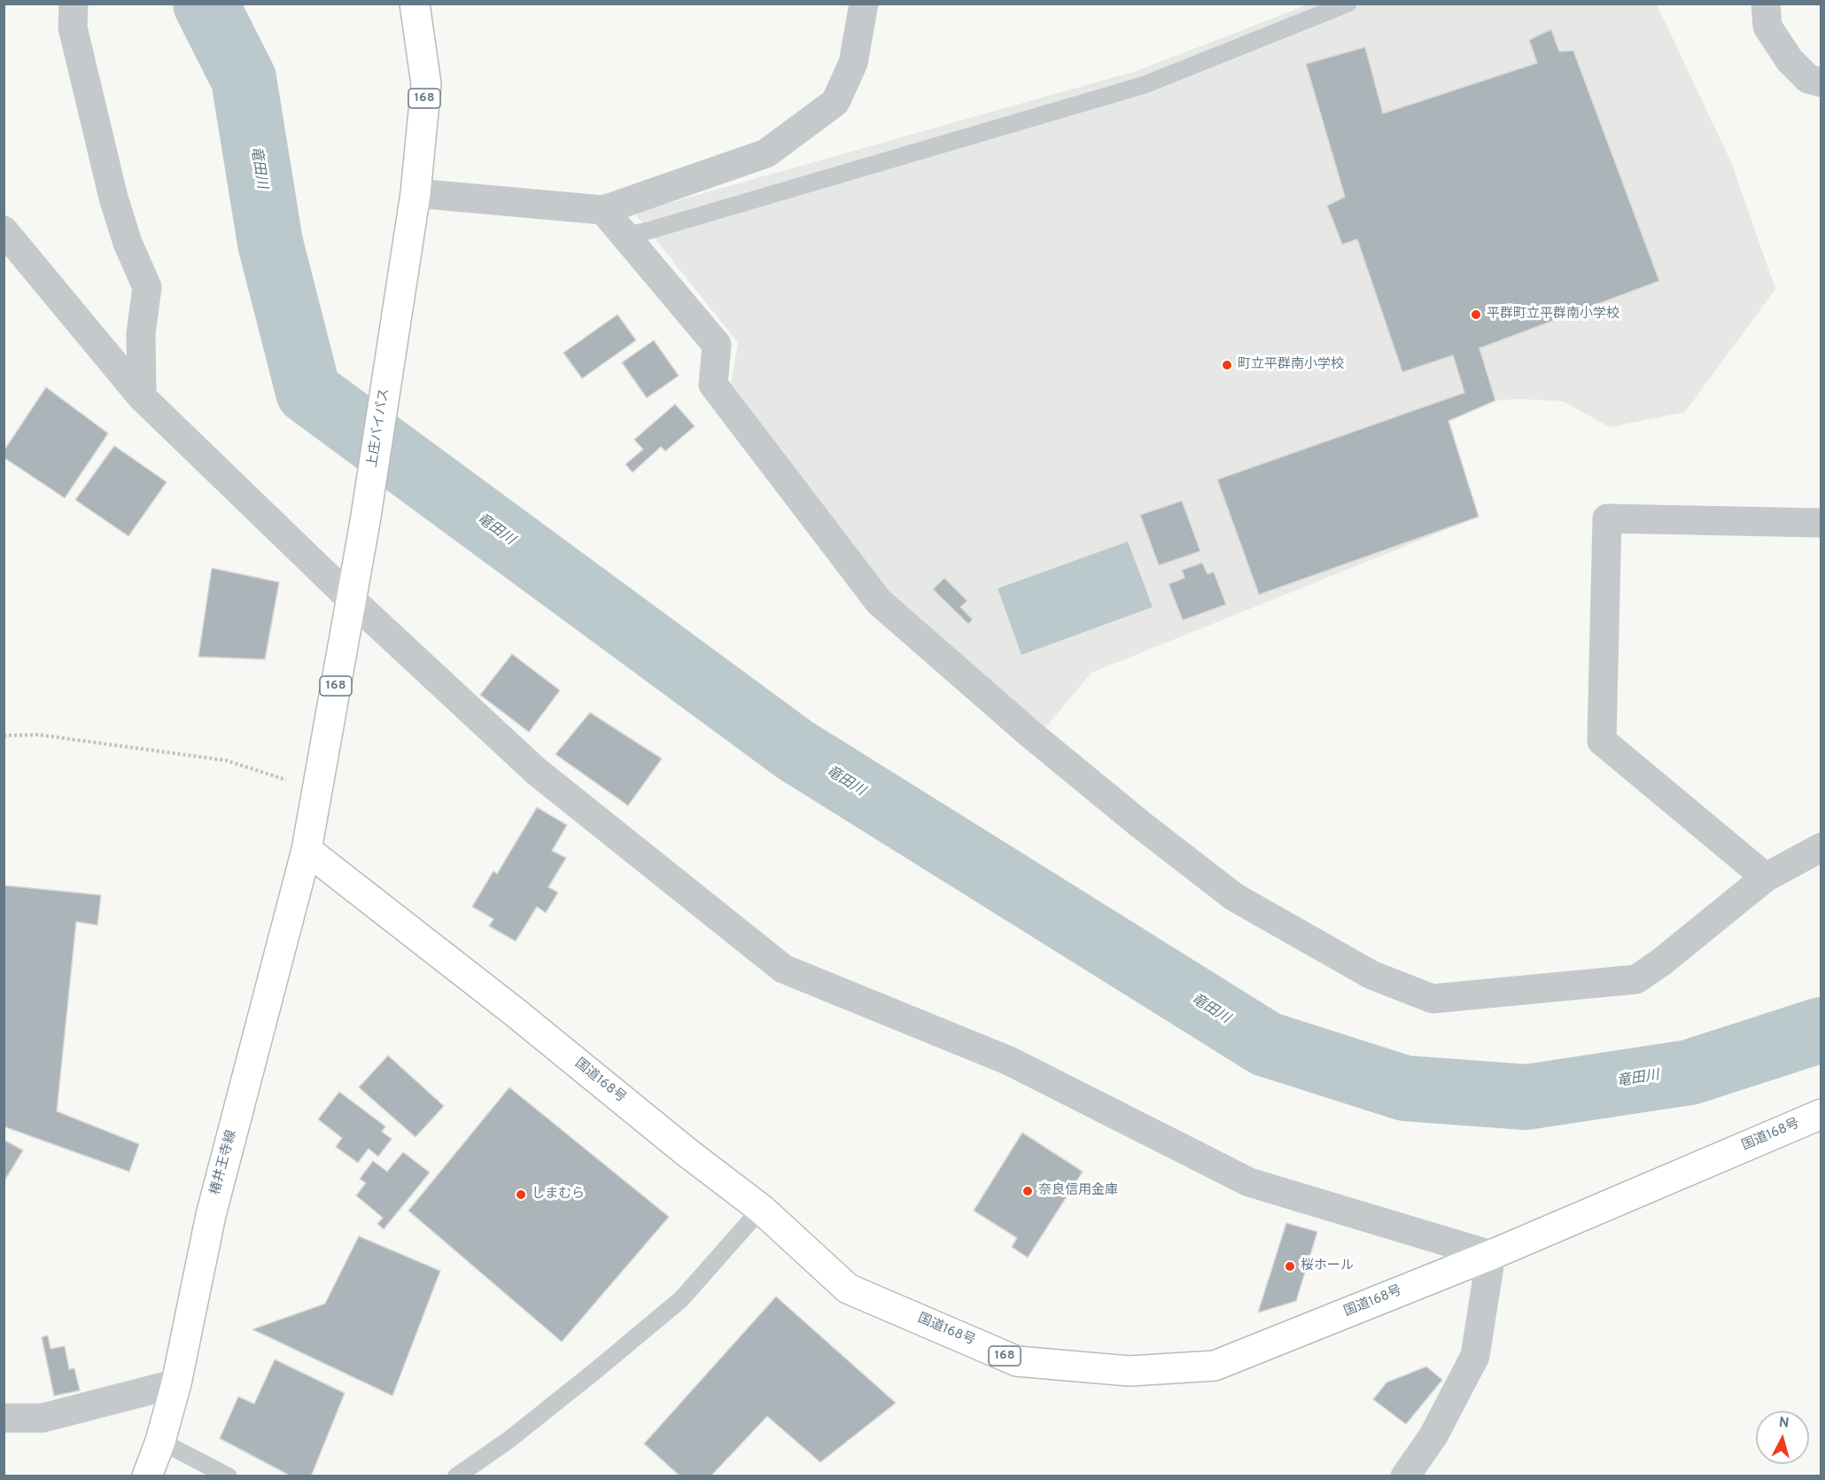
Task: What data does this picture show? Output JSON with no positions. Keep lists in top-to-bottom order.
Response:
{
  "streets": {
    "main road": [
      "168",
      "上庄バイパス",
      "国道168号",
      "椿井王寺線"
    ]
  },
  "crossings": [
    ["上庄バイパス", "国道168号"],
    ["上庄バイパス", "椿井王寺線"],
    ["国道168号", "椿井王寺線"]
  ],
  "water": ["竜田川"],
  "places": [
    "平群町立平群南小学校",
    "町立平群南小学校",
    "奈良信用金庫",
    "しまむら",
    "桜ホール"
  ],
  "north": "top"
}
